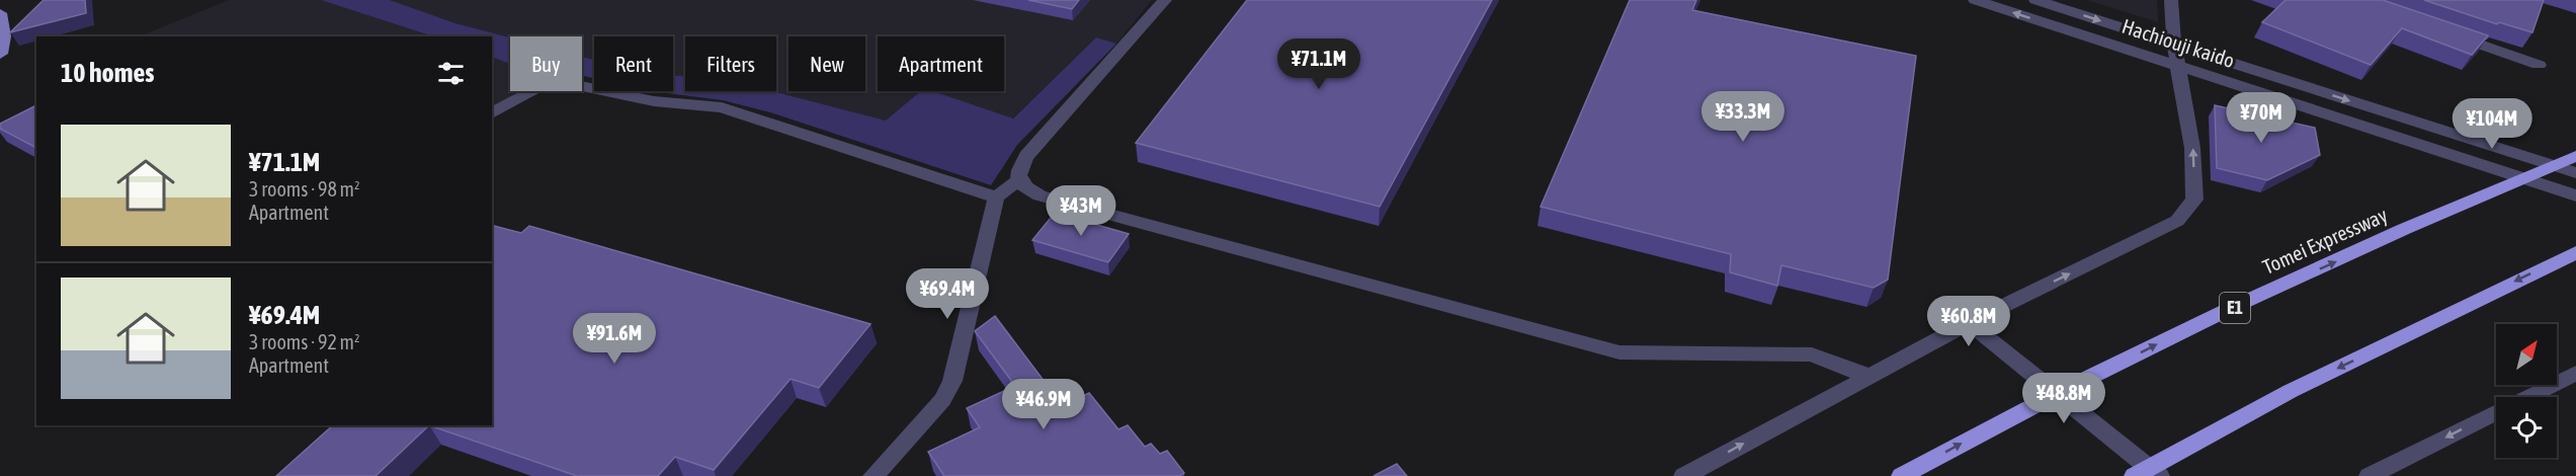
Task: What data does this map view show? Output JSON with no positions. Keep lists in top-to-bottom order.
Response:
{
  "streets": {
    "highway": ["Tomei Expressway", "E1"],
    "street": ["Hachiouji kaido"]
  },
  "north": "top right",
  "page": {
    "chip": [
      "Buy",
      "Rent",
      "Filters",
      "New",
      "Apartment"
    ],
    "heading": "10 homes",
    "price": [
      "¥71.1M",
      "¥33.3M",
      "¥70M",
      "¥104M",
      "¥43M",
      "¥69.4M",
      "¥60.8M",
      "¥91.6M",
      "¥48.8M",
      "¥46.9M"
    ],
    "list": [
      {
        "name": "¥71.1M",
        "note": "3 rooms · 98 m² · Apartment"
      },
      {
        "name": "¥69.4M",
        "note": "3 rooms · 92 m² · Apartment"
      }
    ]
  }
}
